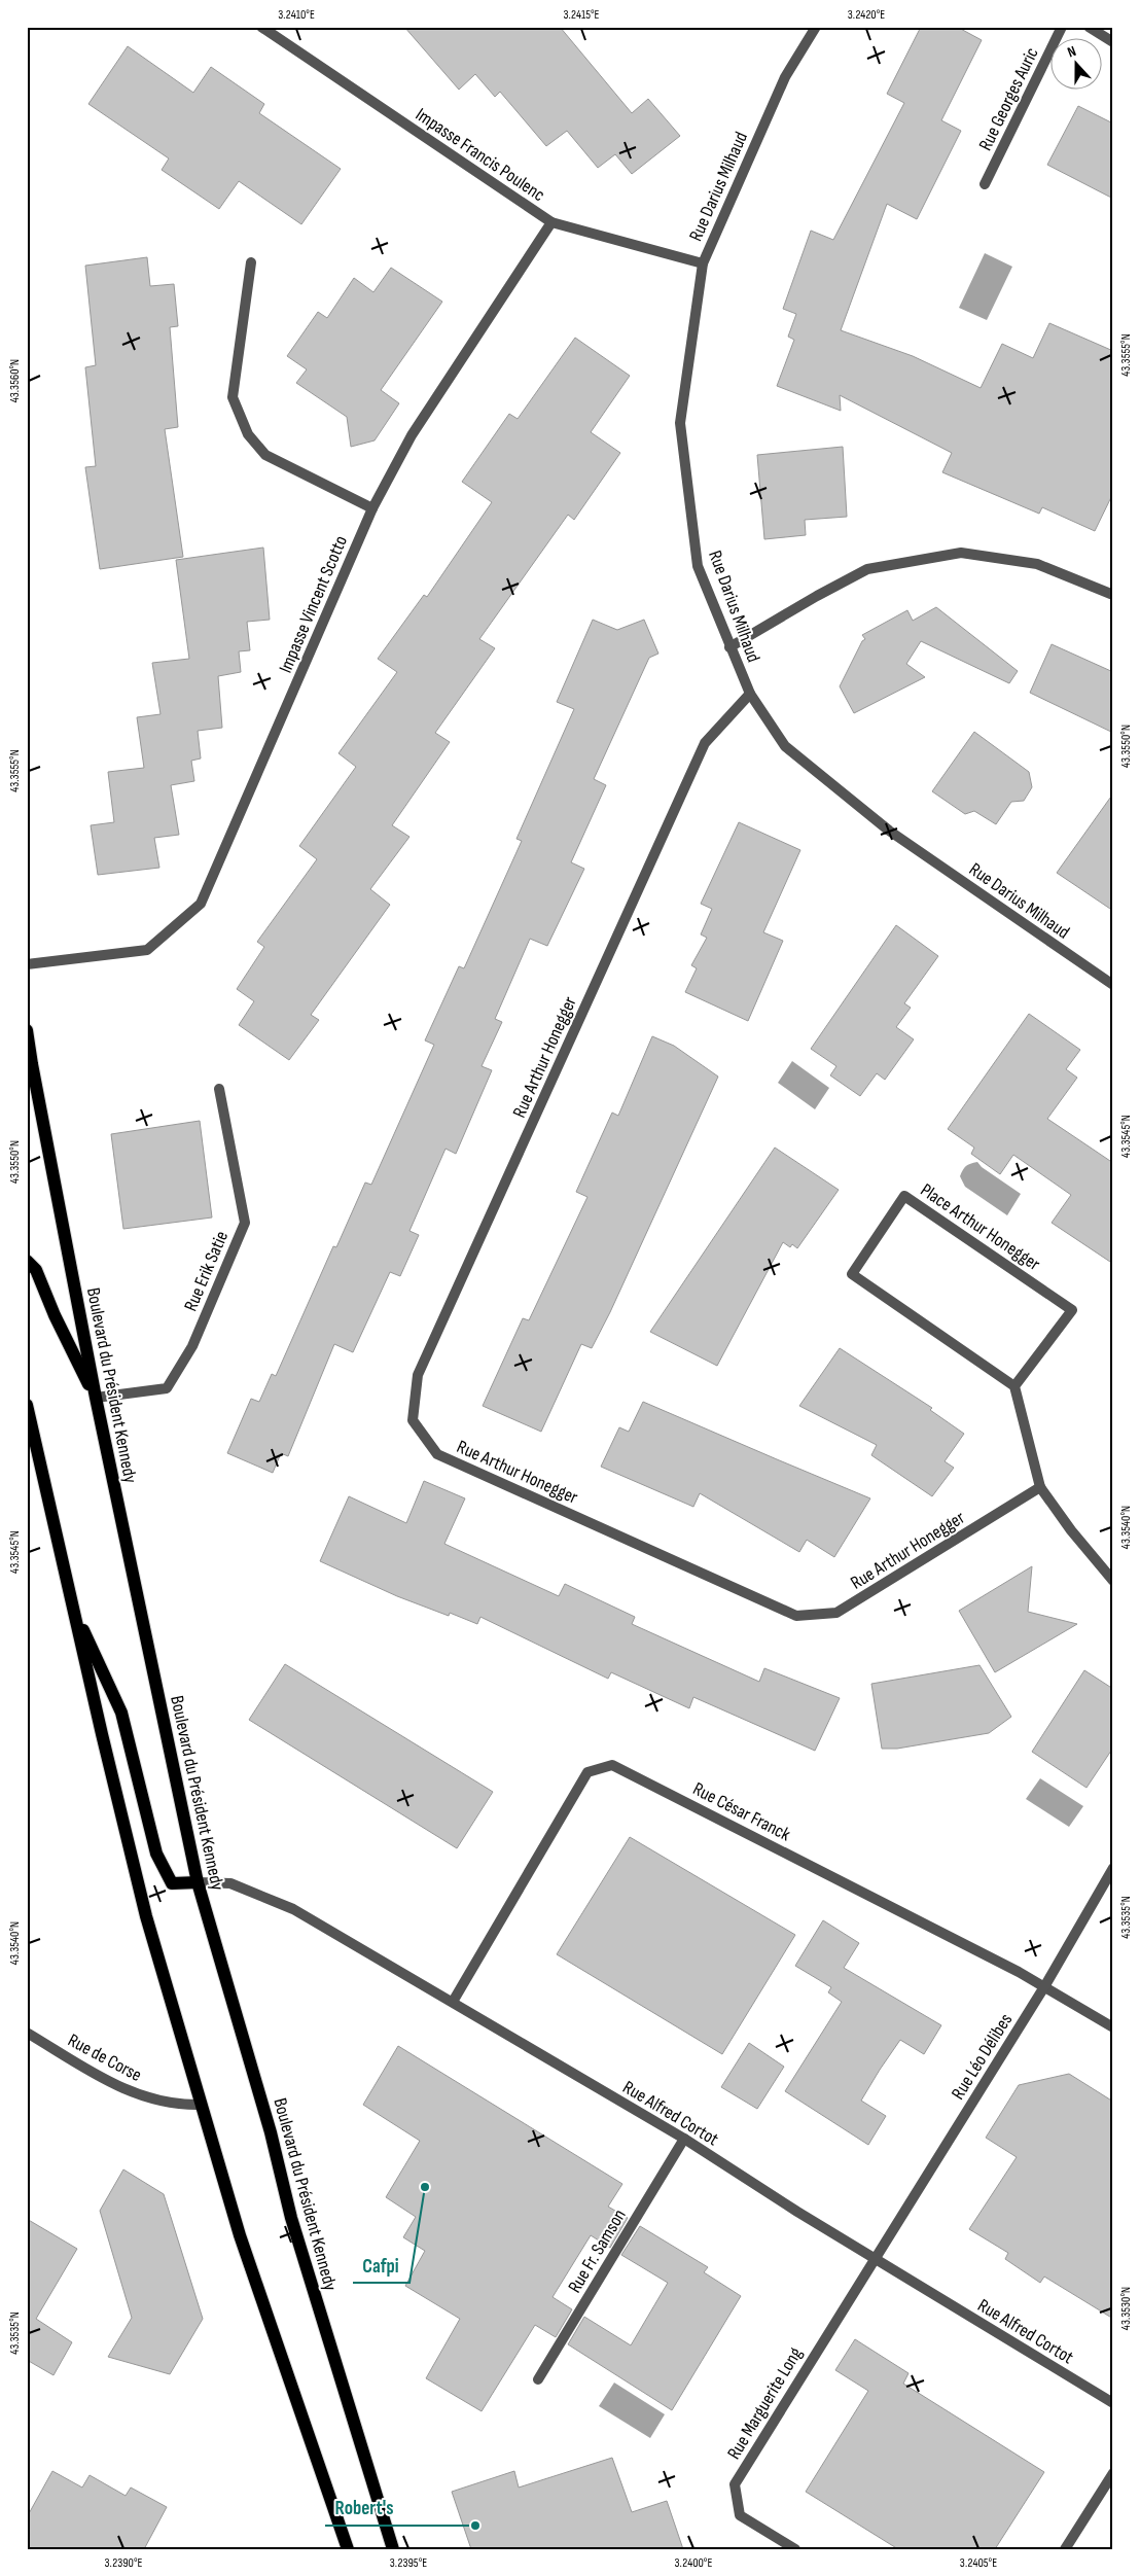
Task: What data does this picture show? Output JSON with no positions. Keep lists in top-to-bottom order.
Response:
{
  "streets": {
    "main road": ["Boulevard du Président Kennedy"],
    "street": [
      "Rue Georges Auric",
      "Impasse Francis Poulenc",
      "Rue Darius Milhaud",
      "Impasse Vincent Scotto",
      "Rue Arthur Honegger",
      "Place Arthur Honegger",
      "Rue Erik Satie",
      "Rue César Franck",
      "Rue Léo Délibes",
      "Rue de Corse",
      "Rue Alfred Cortot",
      "Rue Fr. Samson",
      "Rue Marguerite Long"
    ]
  },
  "crossings": [
    ["Impasse Francis Poulenc", "Rue Darius Milhaud"],
    ["Impasse Francis Poulenc", "Impasse Vincent Scotto"],
    ["Rue Darius Milhaud", "Rue Arthur Honegger"],
    ["Rue Erik Satie", "Boulevard du Président Kennedy"],
    ["Boulevard du Président Kennedy", "Rue Alfred Cortot"],
    ["Rue César Franck", "Rue Léo Délibes"],
    ["Rue César Franck", "Rue Alfred Cortot"],
    ["Rue Léo Délibes", "Rue Alfred Cortot"],
    ["Rue Léo Délibes", "Rue Marguerite Long"],
    ["Rue Alfred Cortot", "Rue Fr. Samson"],
    ["Rue Alfred Cortot", "Rue Marguerite Long"]
  ],
  "places": ["Cafpi", "Robert's"],
  "north": "top",
  "coordinates": [
    "3.2410°E",
    "3.2415°E",
    "3.2420°E",
    "43.3555°N",
    "43.3560°N",
    "43.3550°N",
    "43.3545°N",
    "43.3540°N",
    "43.3535°N",
    "43.3530°N",
    "3.2390°E",
    "3.2395°E",
    "3.2400°E",
    "3.2405°E"
  ]
}
